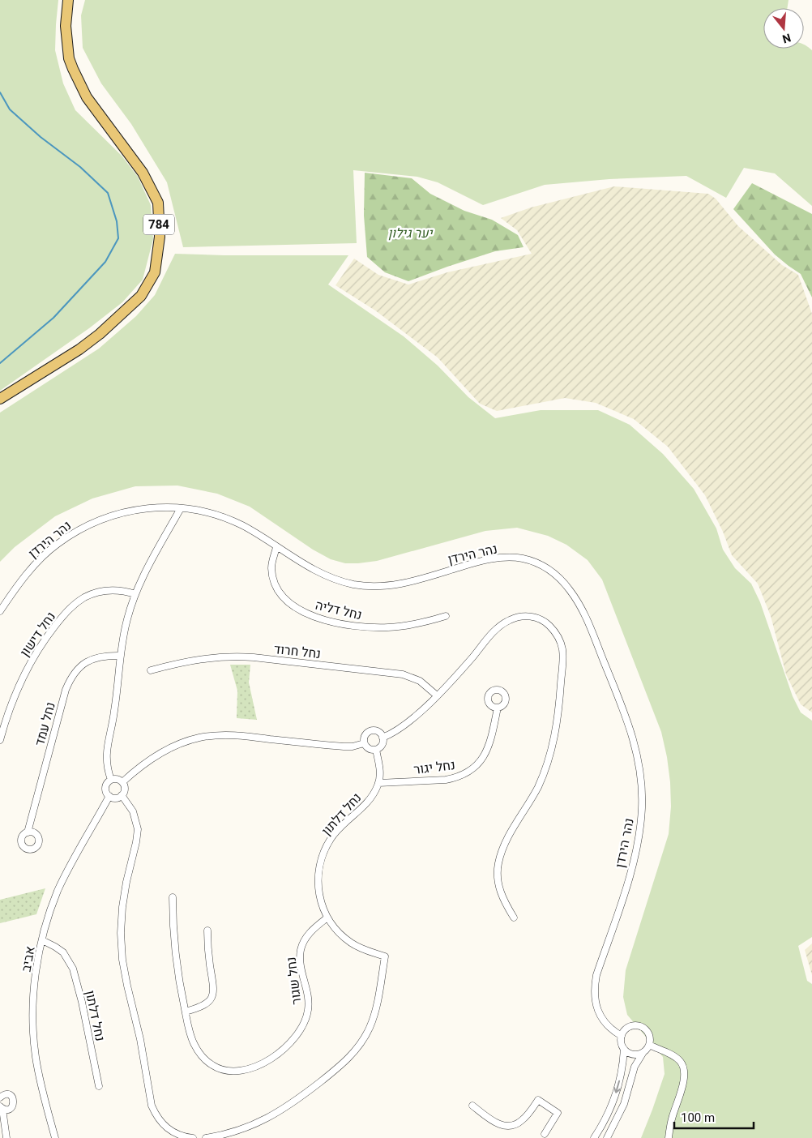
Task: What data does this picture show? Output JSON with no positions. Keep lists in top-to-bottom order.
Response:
{
  "streets": {
    "main road": ["784"],
    "street": [
      "נהר הירדן",
      "נחל דליה",
      "נחל דישון",
      "נחל חרוד",
      "נחל עמד",
      "נחל יגור",
      "נחל דלתון",
      "אביב",
      "נחל שגור"
    ]
  },
  "crossings": [
    ["נהר הירדן", "נחל דליה"],
    ["נחל יגור", "נחל דלתון"],
    ["נחל דלתון", "אביב"],
    ["נחל דלתון", "נחל שגור"]
  ],
  "parks": ["יער גילון"],
  "scale_bar": "100 m",
  "north": "bottom"
}
